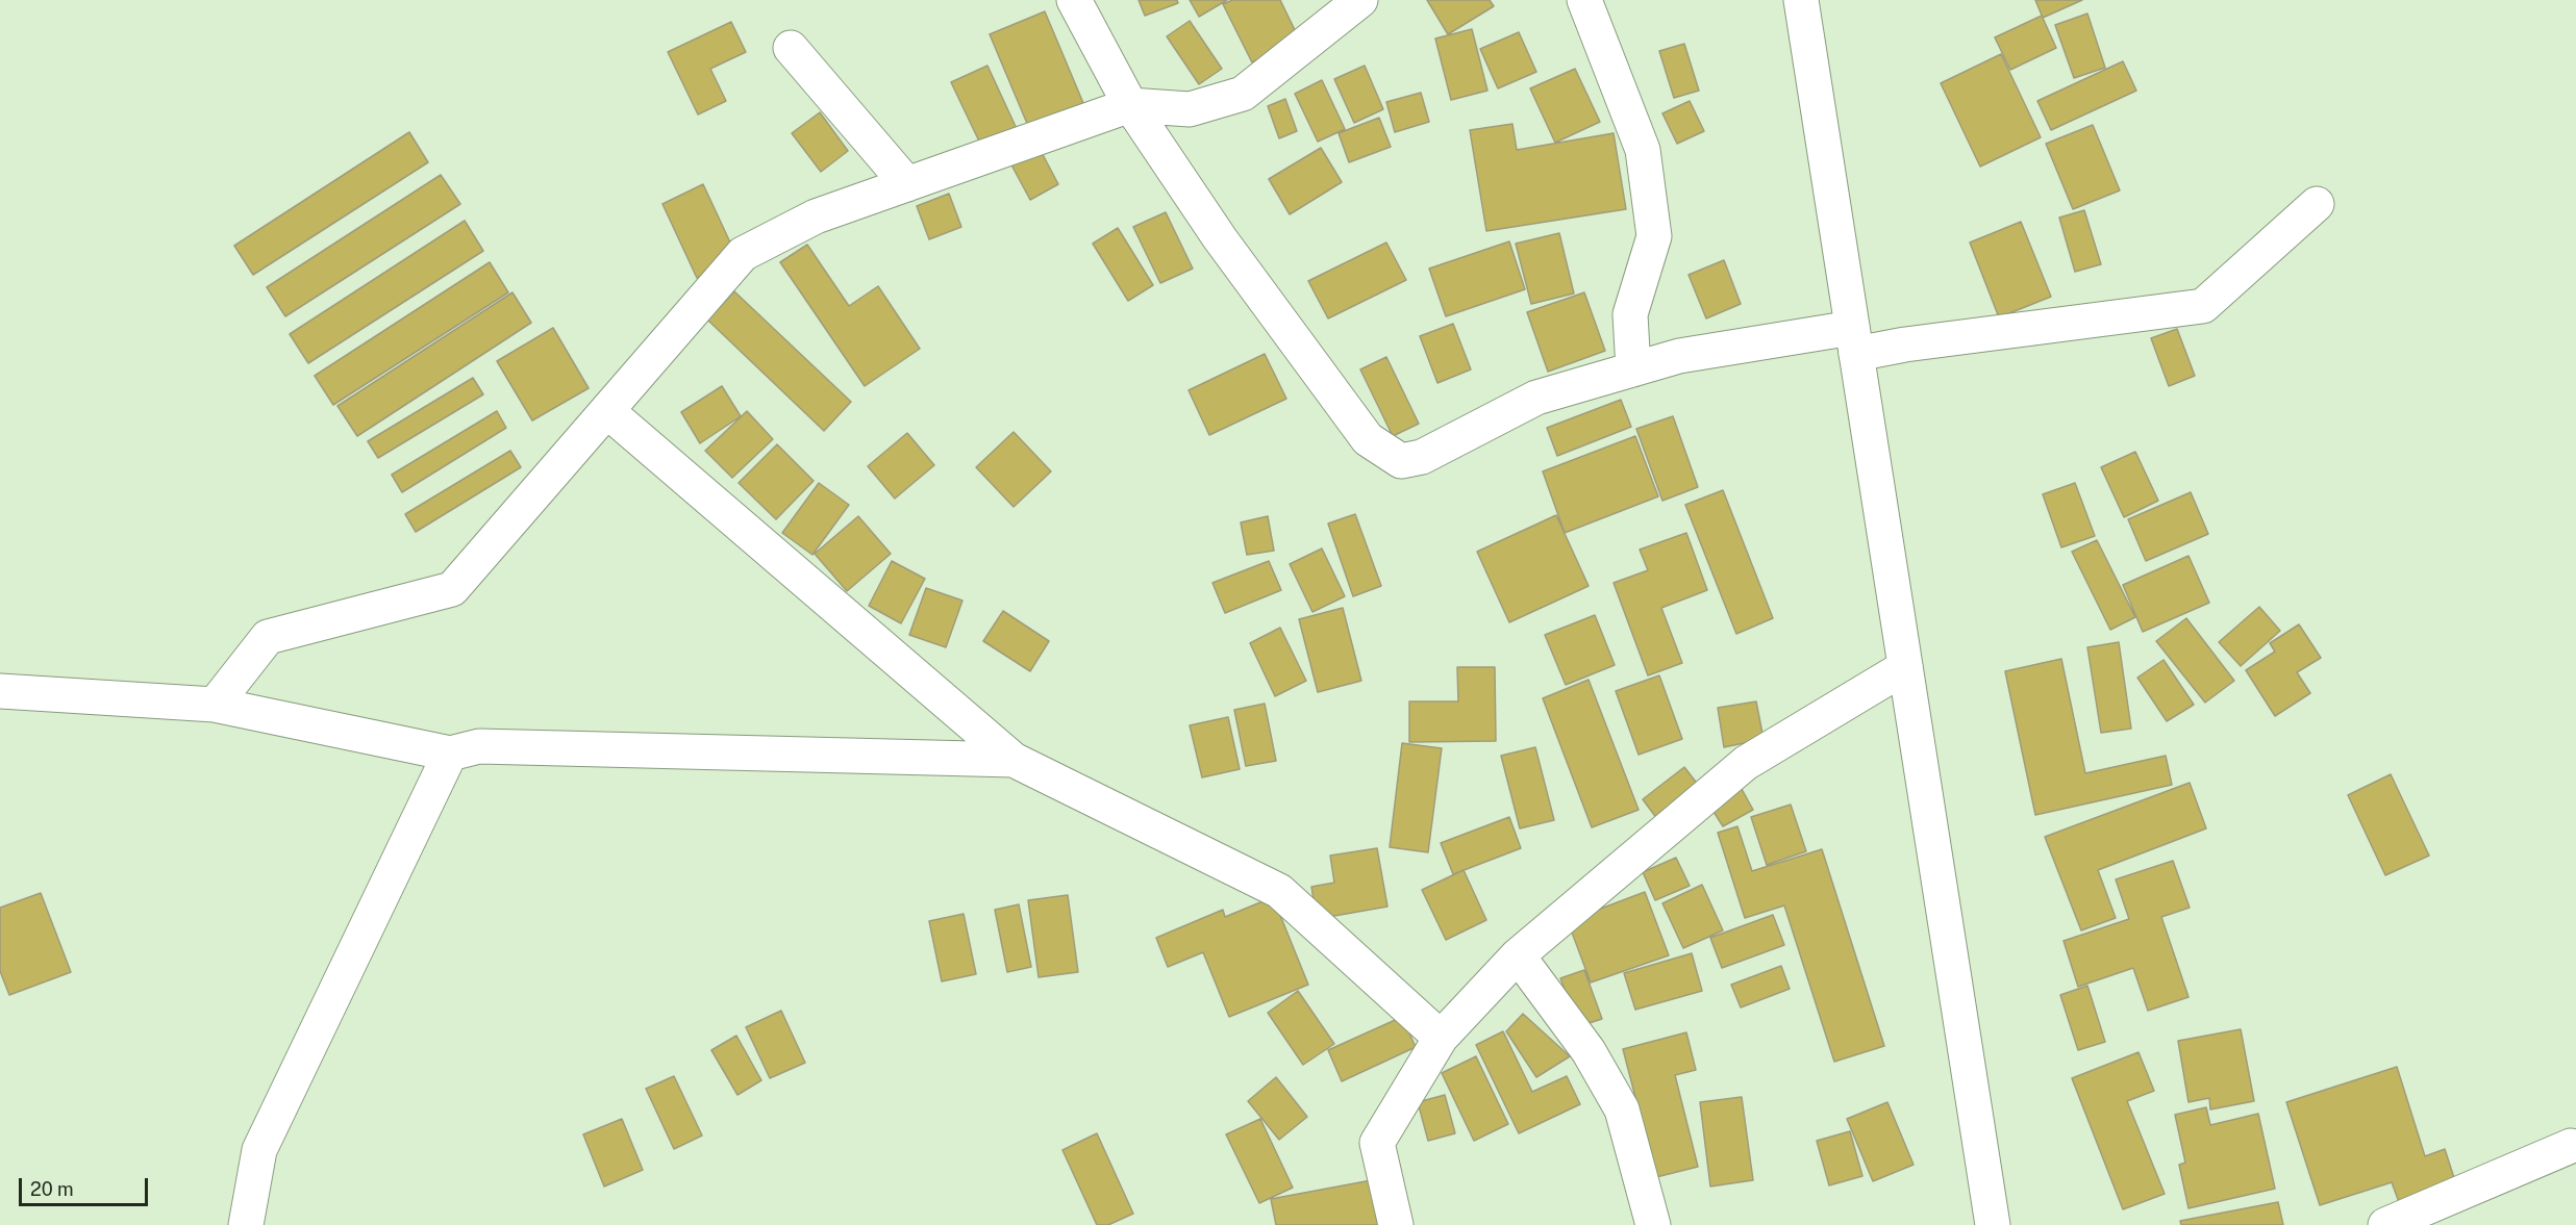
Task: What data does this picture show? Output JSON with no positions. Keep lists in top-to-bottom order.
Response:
{
  "scale_bar": "20 m"
}
